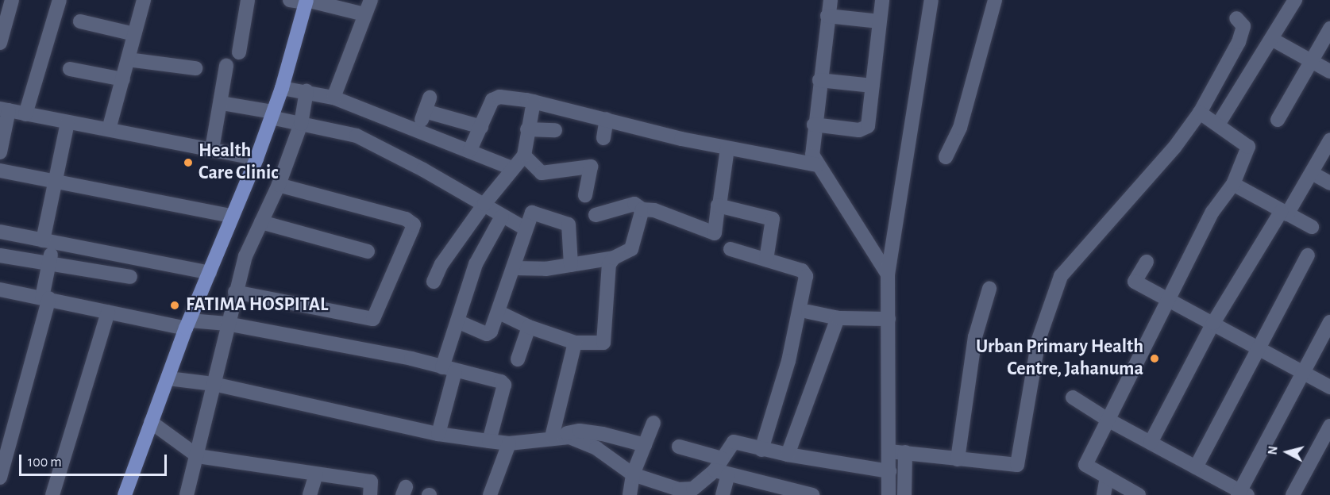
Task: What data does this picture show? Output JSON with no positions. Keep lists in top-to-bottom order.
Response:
{
  "places": ["Health Care Clinic", "FATIMA HOSPITAL", "Urban Primary Health Centre, Jahanuma"],
  "scale_bar": "100 m",
  "north": "left"
}
